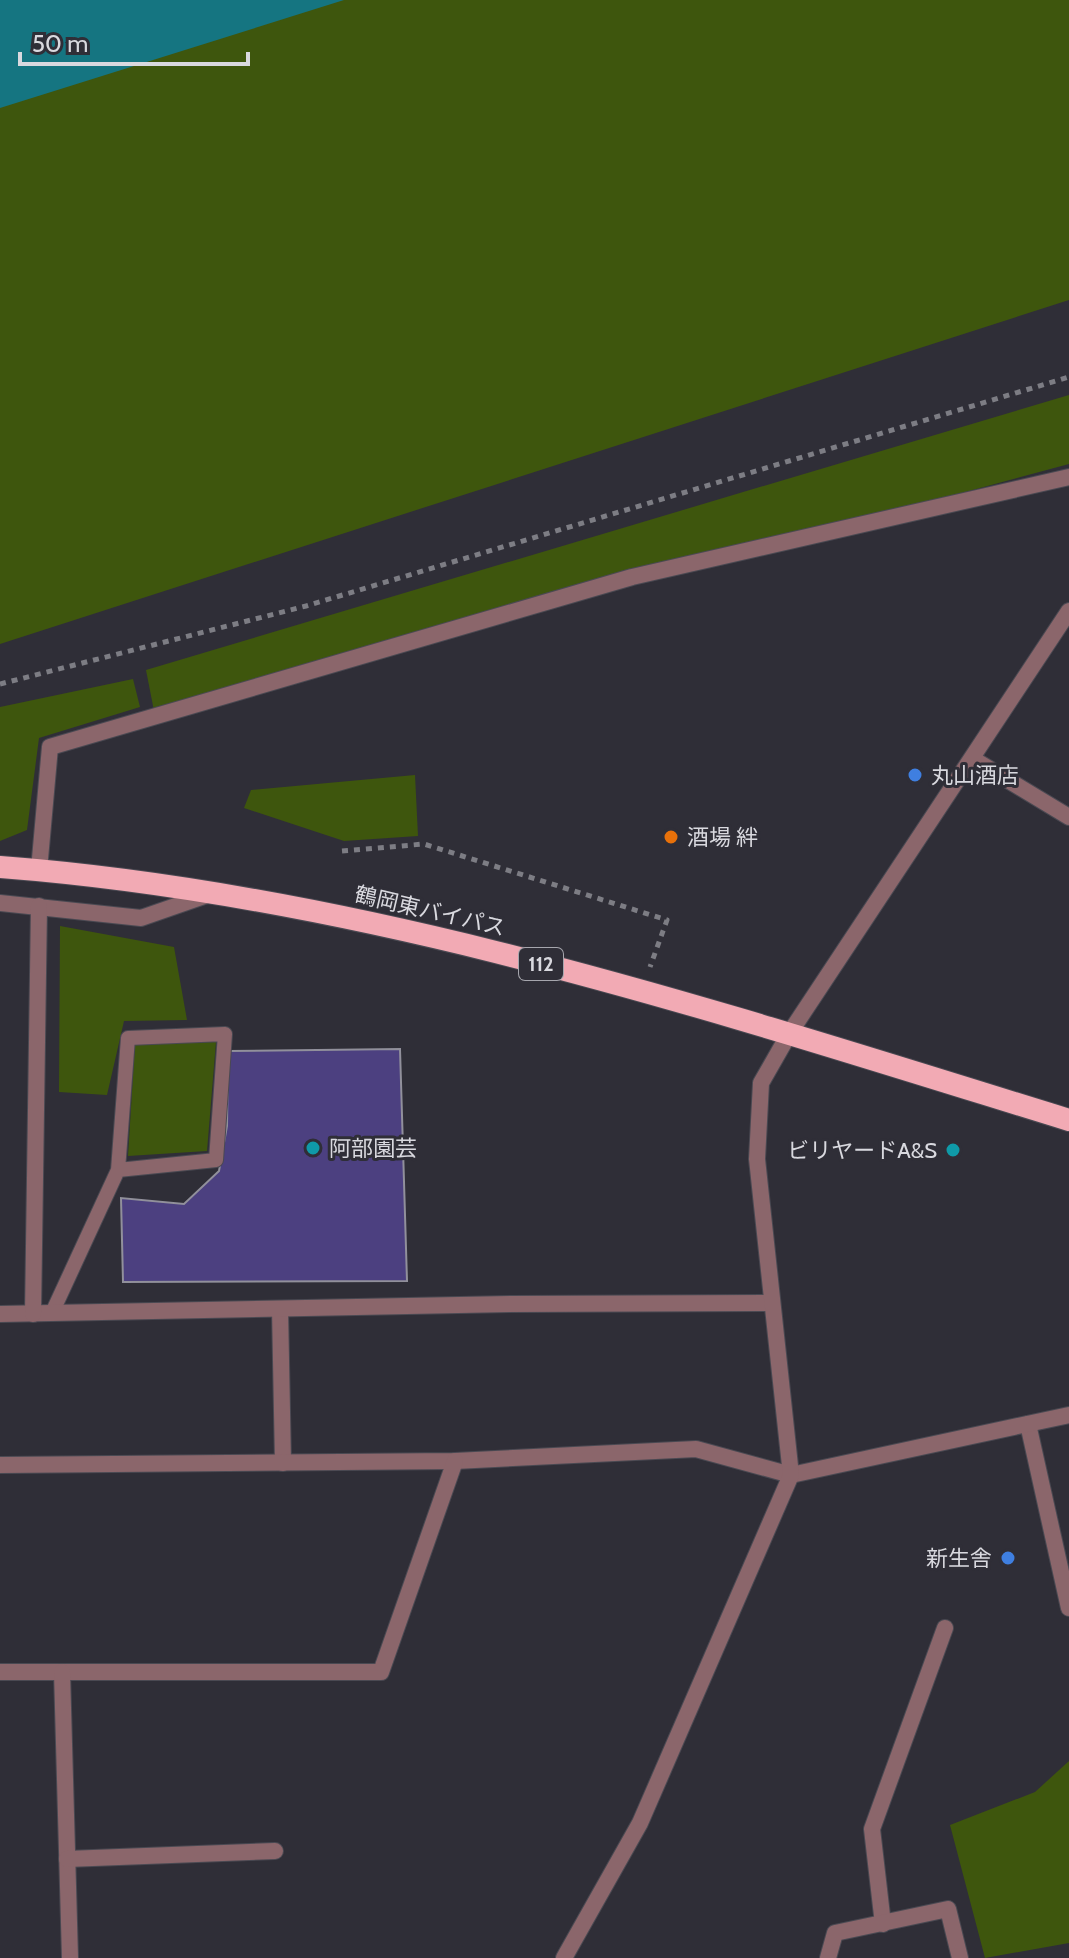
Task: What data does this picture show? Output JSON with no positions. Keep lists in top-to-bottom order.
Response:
{
  "streets": {
    "highway": ["鶴岡東バイパス", "112"]
  },
  "places": [
    "丸山酒店",
    "酒場 絆",
    "阿部園芸",
    "ビリヤードA&S",
    "新生舎"
  ],
  "scale_bar": "50 m"
}
